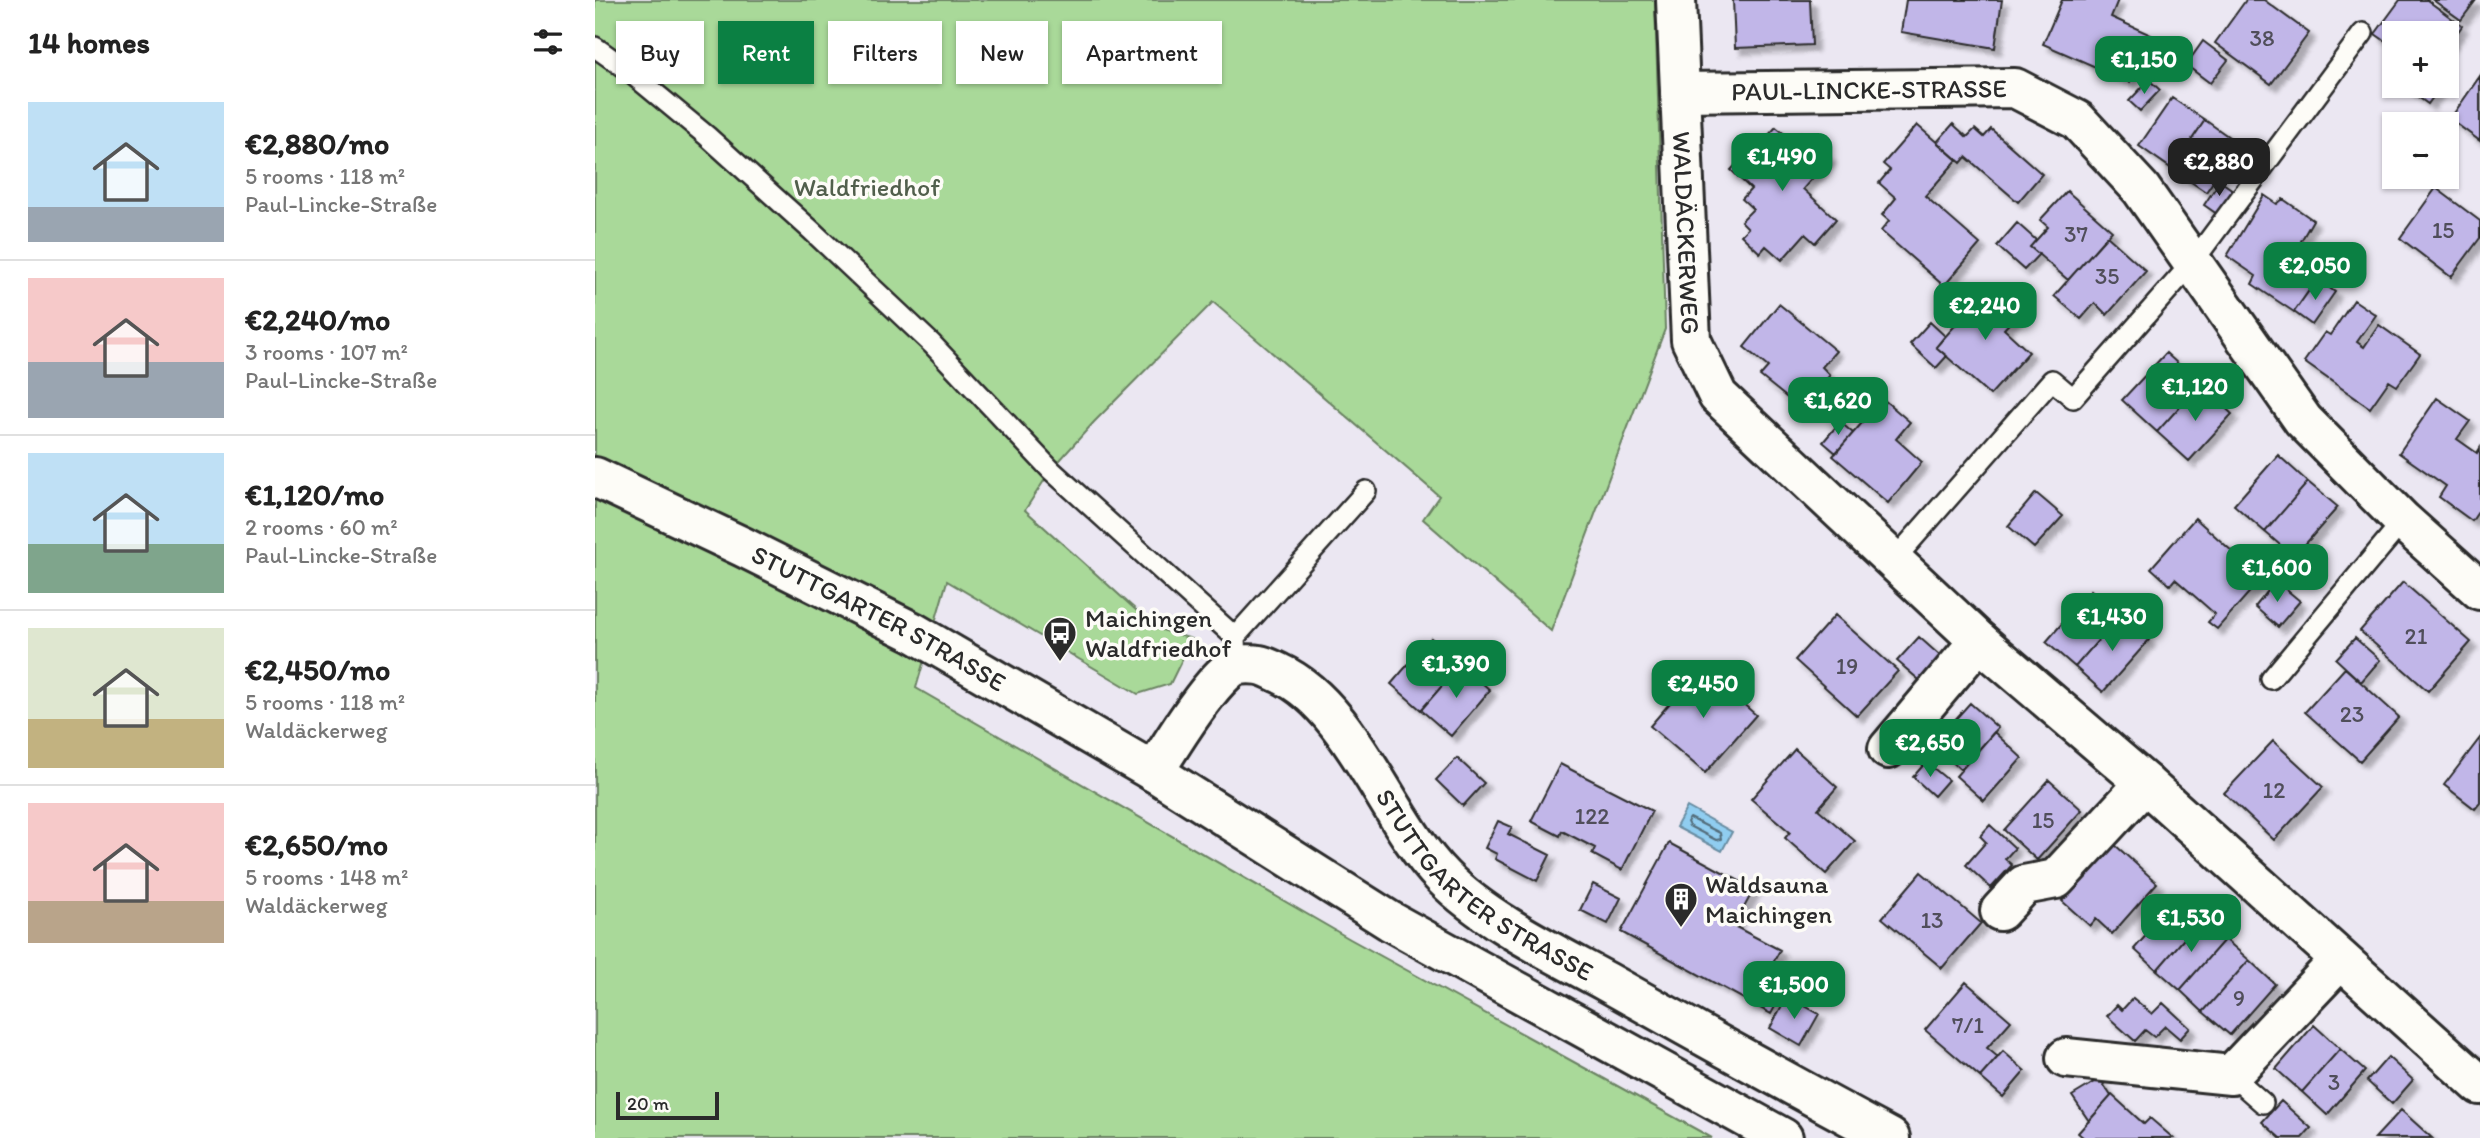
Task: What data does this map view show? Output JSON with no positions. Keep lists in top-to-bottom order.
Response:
{
  "streets": {
    "street": ["PAUL-LINCKE-STRASSE", "WALDÄCKERWEG", "STUTTGARTER STRASSE"]
  },
  "crossings": [
    ["PAUL-LINCKE-STRASSE", "WALDÄCKERWEG"]
  ],
  "parks": ["Waldfriedhof"],
  "places": {
    "bus stop": ["Maichingen Waldfriedhof"],
    "building": ["Waldsauna Maichingen"]
  },
  "house_numbers": [
    "38",
    "15",
    "37",
    "35",
    "21",
    "19",
    "23",
    "12",
    "122",
    "15",
    "13",
    "9",
    "7/1",
    "3"
  ],
  "scale_bar": "20 m",
  "page": {
    "heading": "14 homes",
    "map_buttons": ["+", "−"],
    "chip": [
      "Buy",
      "Rent",
      "Filters",
      "New",
      "Apartment"
    ],
    "price": [
      "€1,150",
      "€1,490",
      "€2,880",
      "€2,050",
      "€2,240",
      "€1,120",
      "€1,620",
      "€1,600",
      "€1,430",
      "€1,390",
      "€2,450",
      "€2,650",
      "€1,530",
      "€1,500"
    ],
    "list": [
      {
        "name": "€2,880/mo",
        "note": "5 rooms · 118 m² · Paul-Lincke-Straße"
      },
      {
        "name": "€2,240/mo",
        "note": "3 rooms · 107 m² · Paul-Lincke-Straße"
      },
      {
        "name": "€1,120/mo",
        "note": "2 rooms · 60 m² · Paul-Lincke-Straße"
      },
      {
        "name": "€2,450/mo",
        "note": "5 rooms · 118 m² · Waldäckerweg"
      },
      {
        "name": "€2,650/mo",
        "note": "5 rooms · 148 m² · Waldäckerweg"
      }
    ],
    "scale": "20 m"
  }
}
